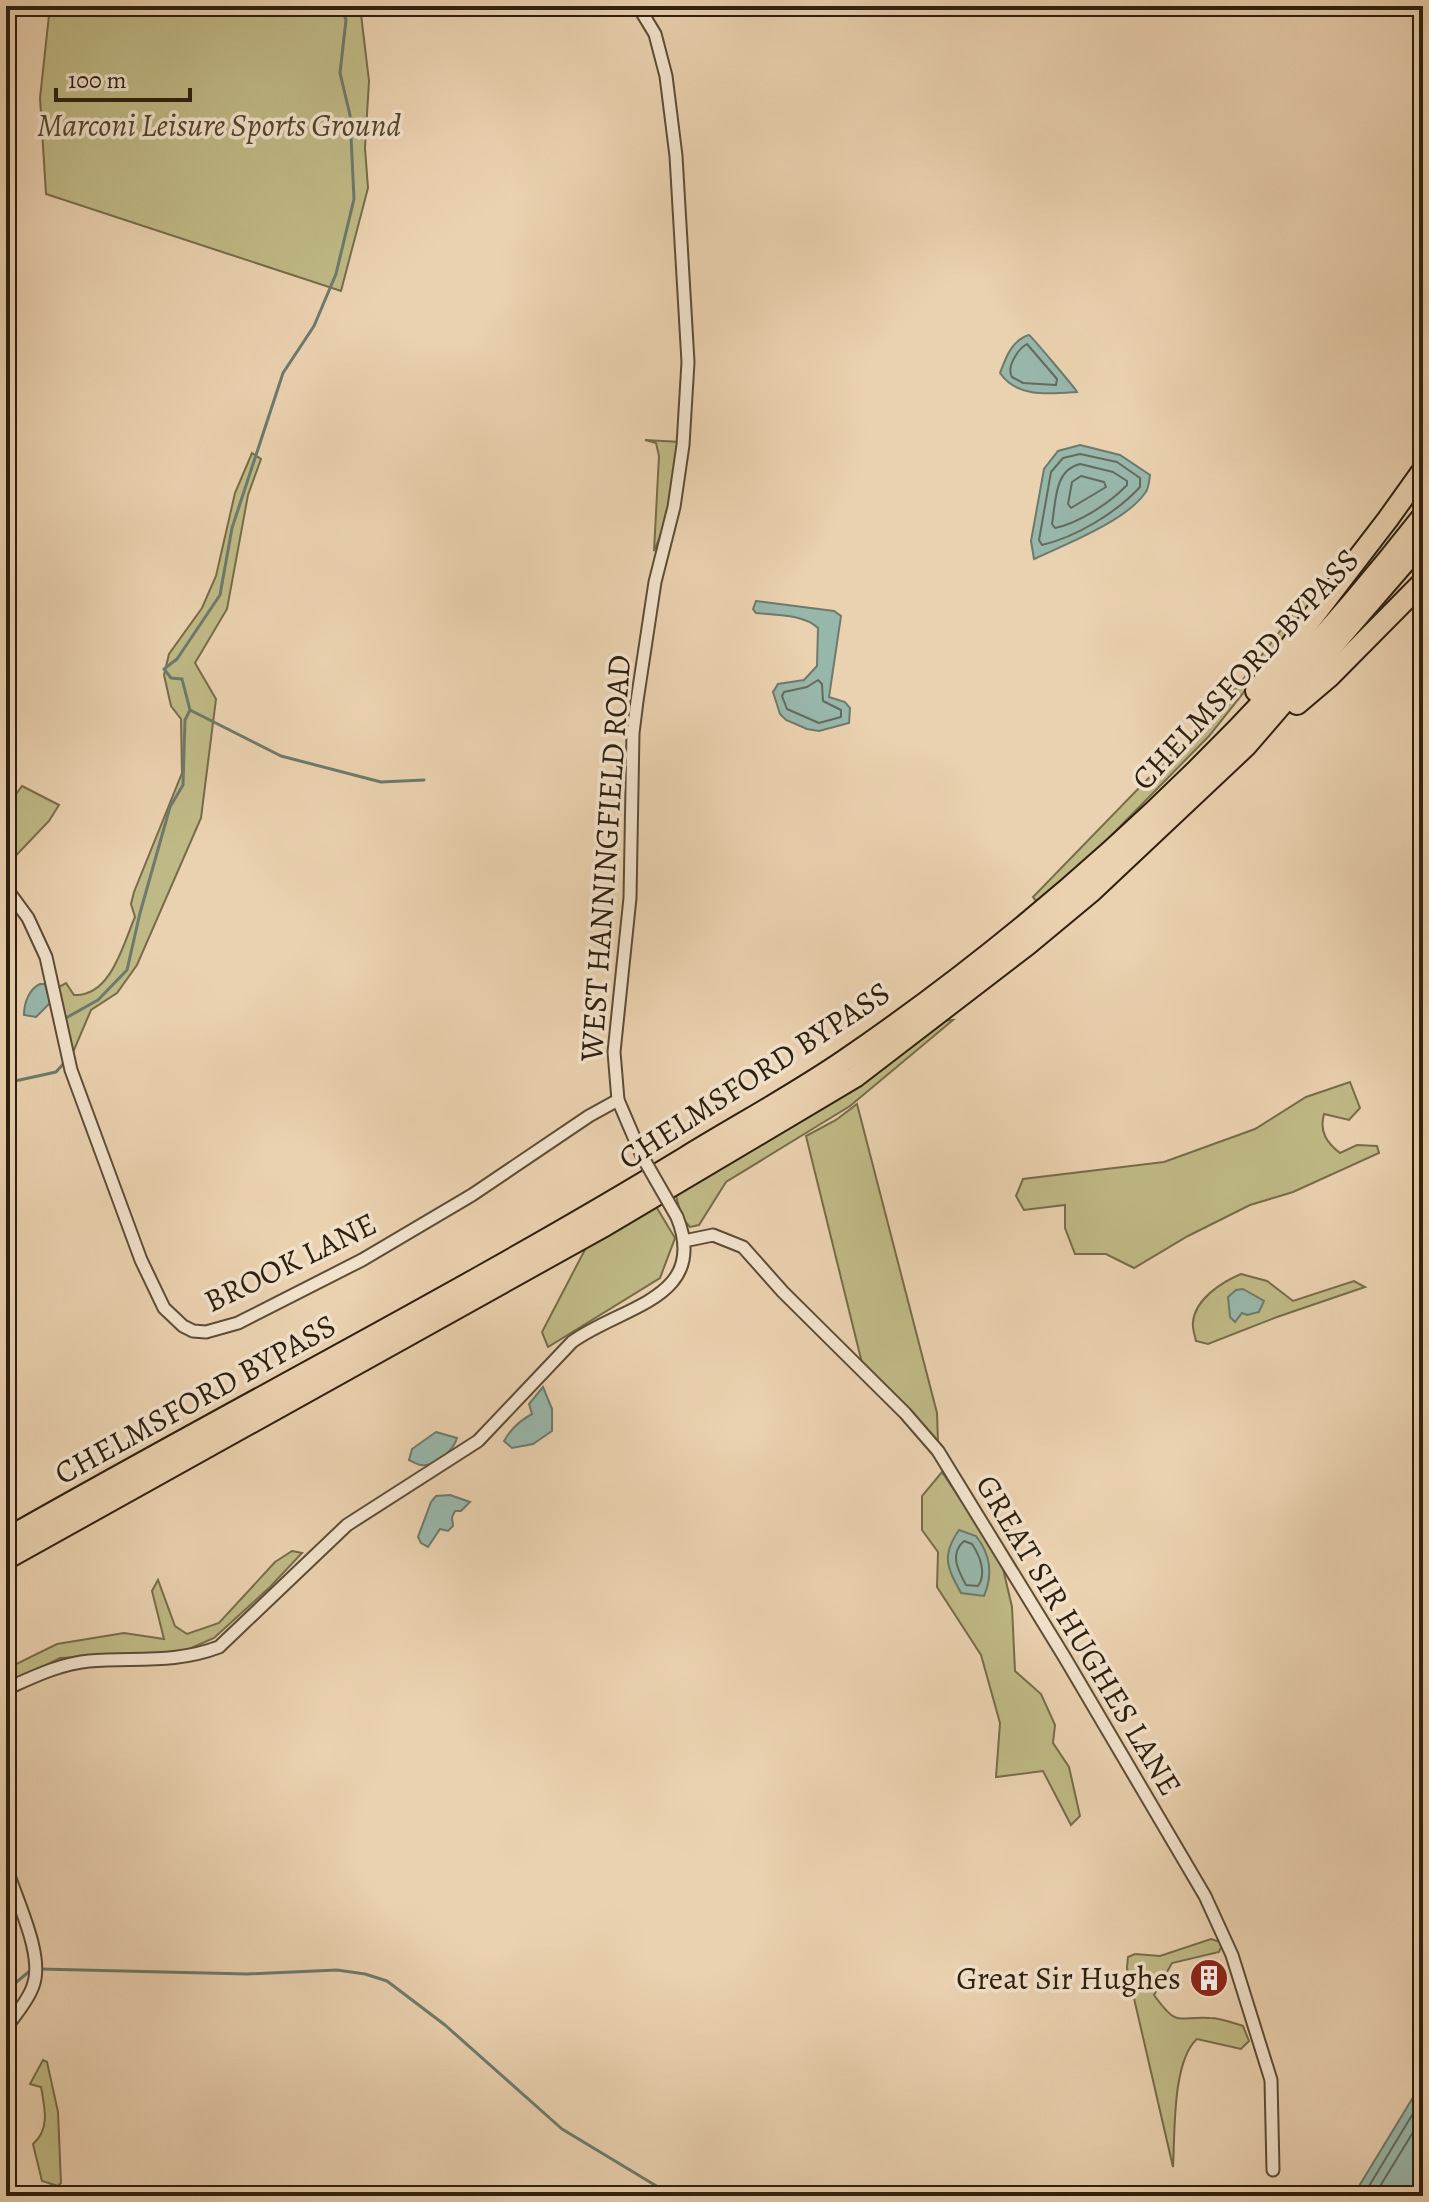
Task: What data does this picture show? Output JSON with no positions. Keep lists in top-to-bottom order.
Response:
{
  "streets": {
    "highway": ["CHELMSFORD BYPASS"],
    "street": ["WEST HANNINGFIELD ROAD", "BROOK LANE", "GREAT SIR HUGHES LANE"]
  },
  "crossings": [
    ["WEST HANNINGFIELD ROAD", "BROOK LANE"],
    ["WEST HANNINGFIELD ROAD", "GREAT SIR HUGHES LANE"]
  ],
  "parks": ["Marconi Leisure Sports Ground"],
  "places": {
    "building": ["Great Sir Hughes"]
  },
  "scale_bar": "100 m"
}
